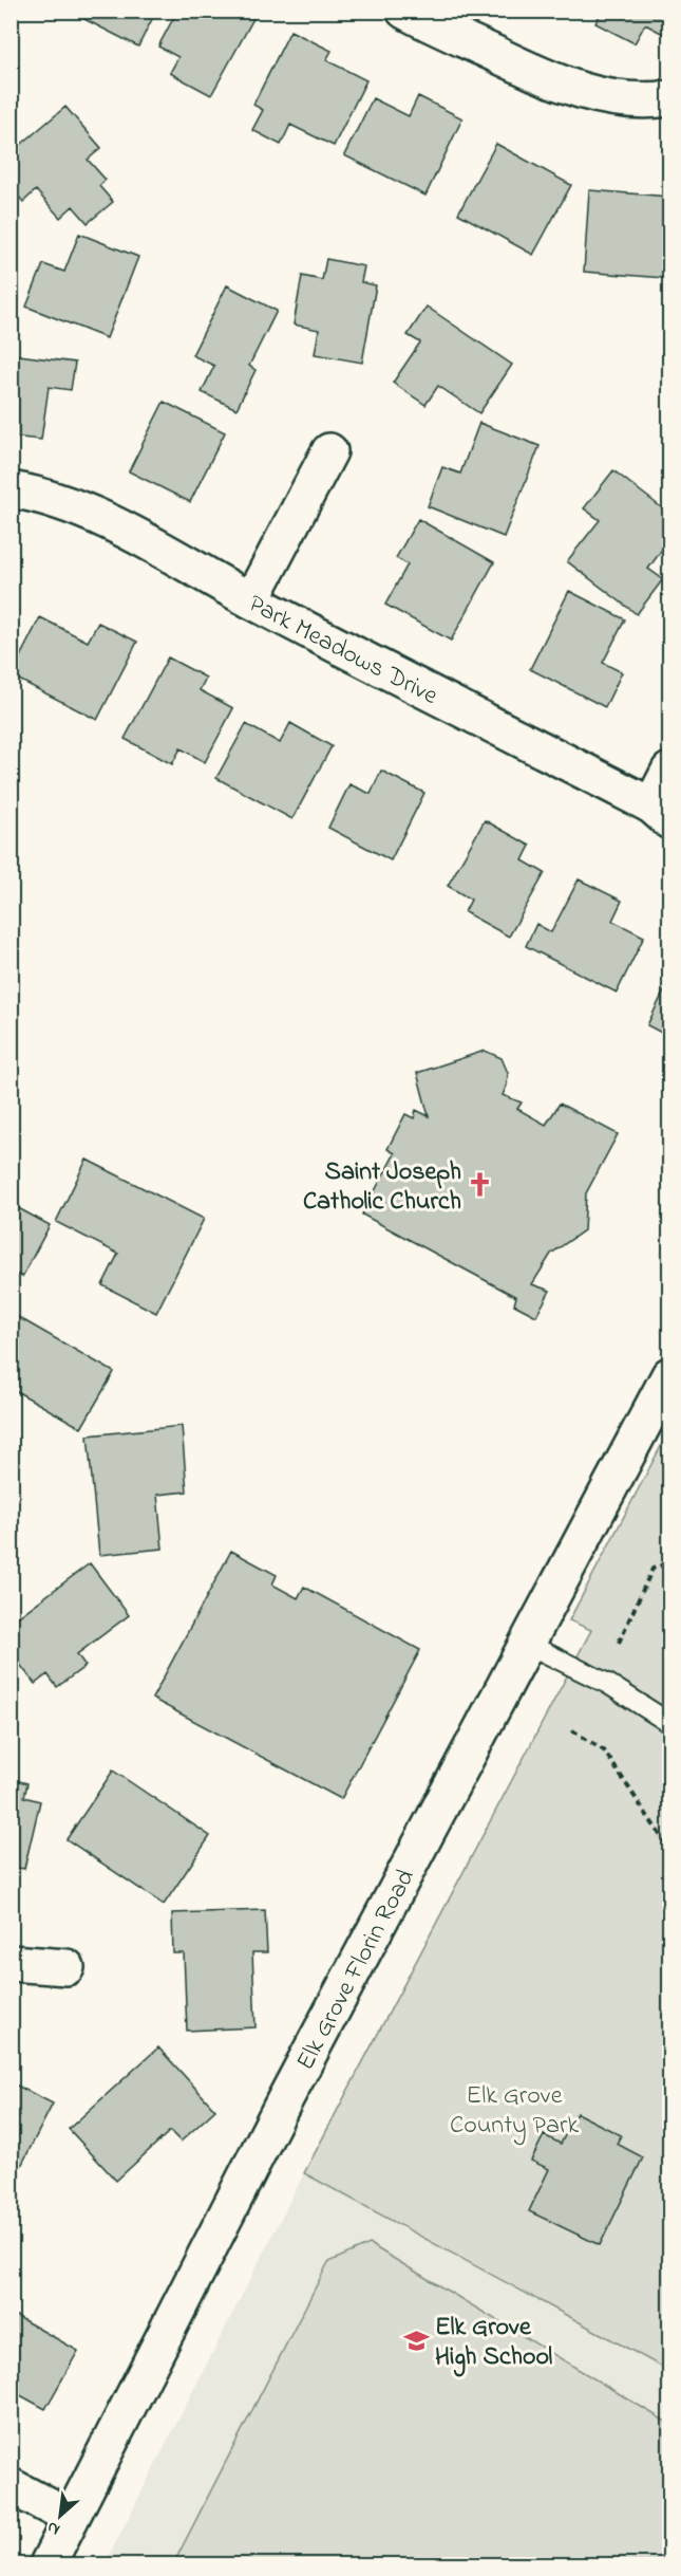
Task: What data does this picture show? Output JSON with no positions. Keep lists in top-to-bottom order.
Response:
{
  "streets": {
    "street": ["Park Meadows Drive", "Elk Grove Florin Road"]
  },
  "parks": ["Elk Grove County Park"],
  "places": {
    "church": ["Saint Joseph Catholic Church"],
    "school or university": ["Elk Grove High School"]
  },
  "north": "bottom left"
}
